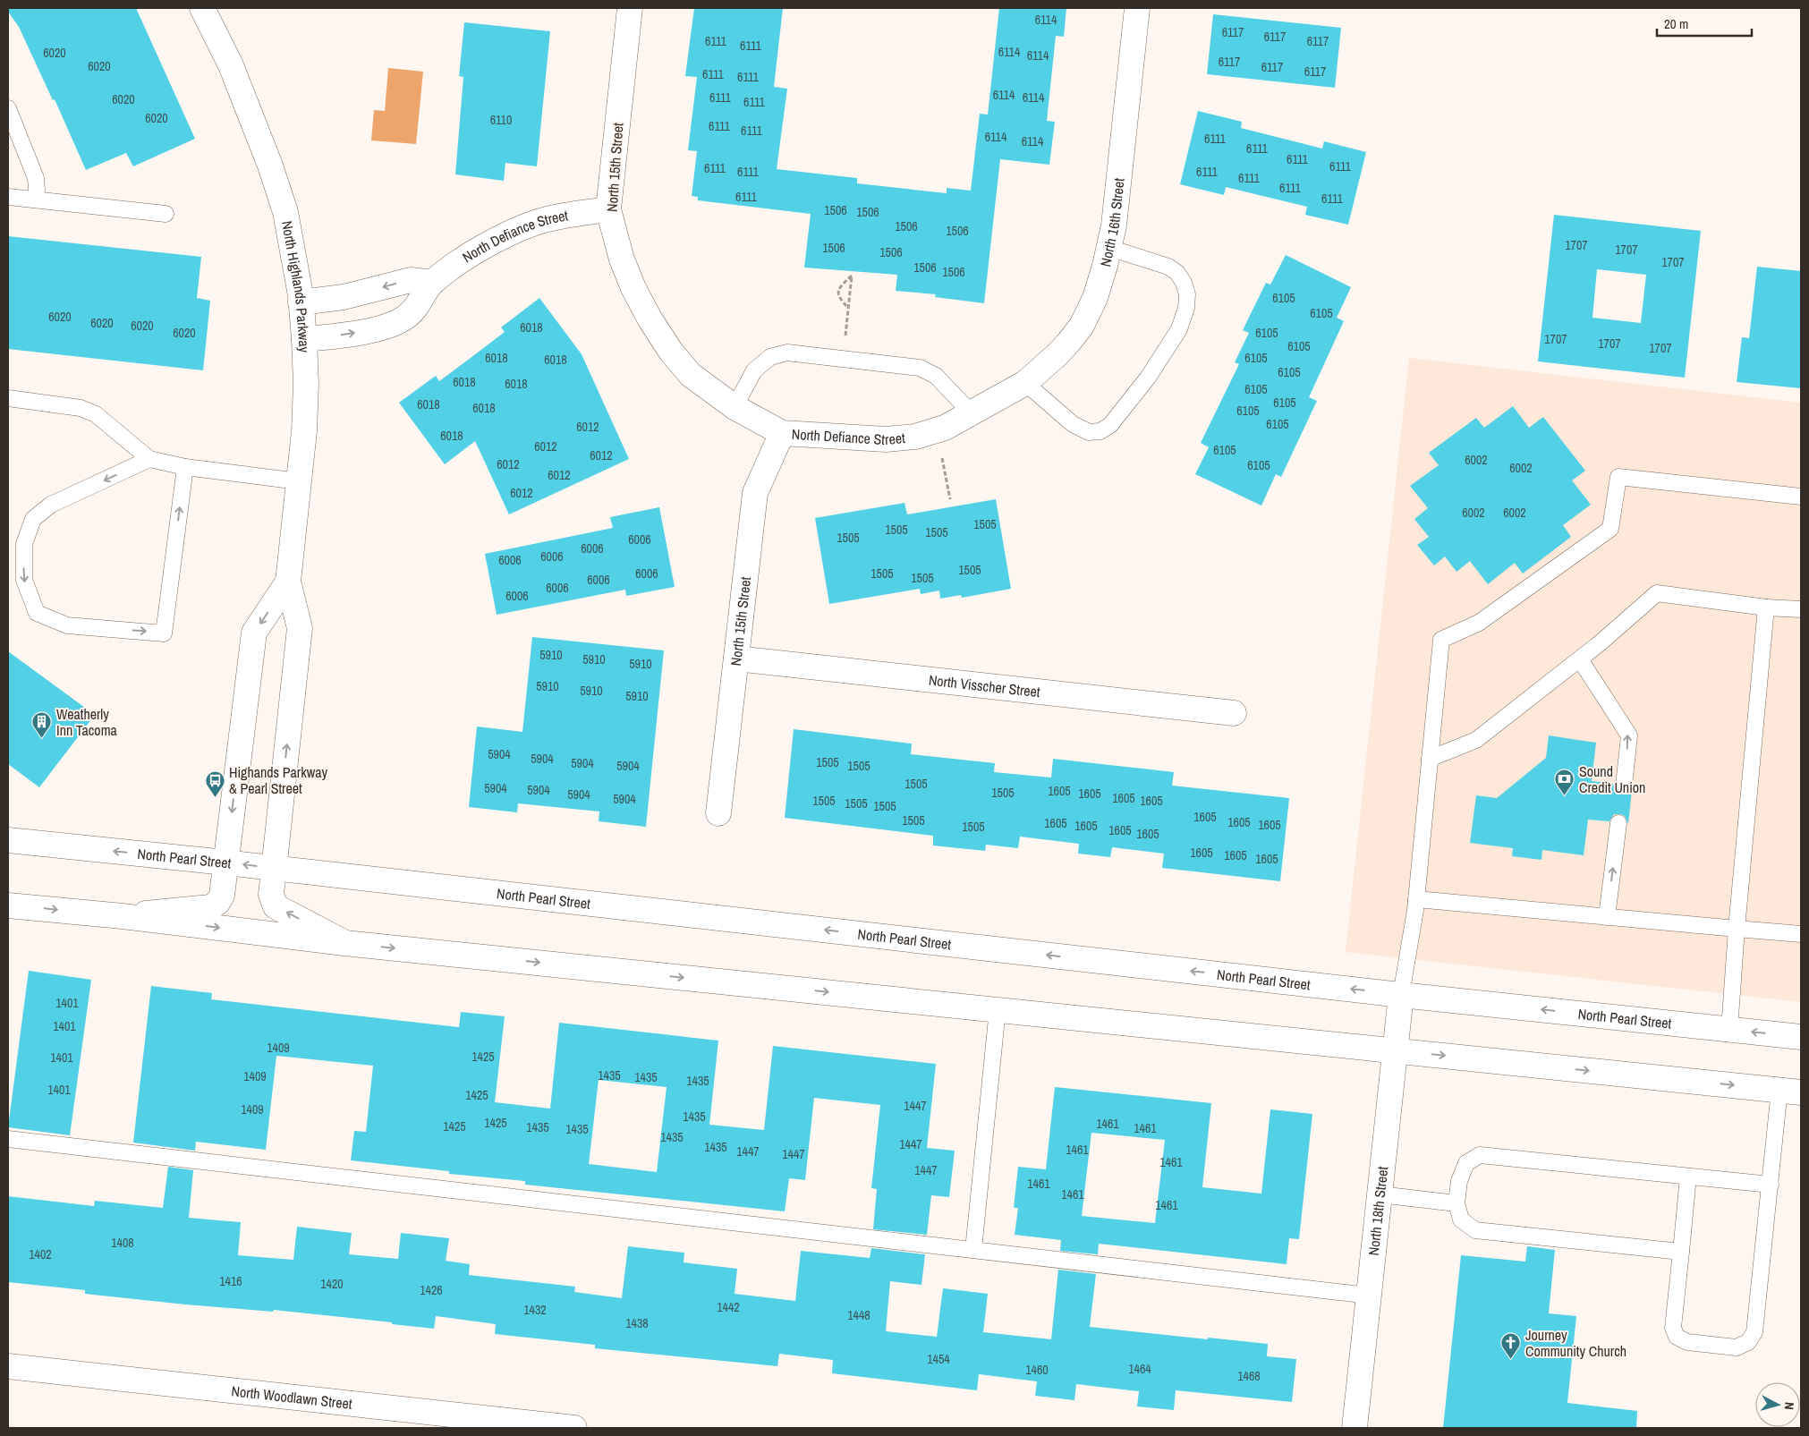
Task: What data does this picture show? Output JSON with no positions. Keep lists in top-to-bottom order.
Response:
{
  "streets": {
    "street": [
      "North 15th Street",
      "North 16th Street",
      "North Defiance Street",
      "North Highlands Parkway",
      "North Visscher Street",
      "North Pearl Street",
      "North 18th Street",
      "North Woodlawn Street"
    ]
  },
  "crossings": [
    ["North 15th Street", "North Defiance Street"],
    ["North 15th Street", "North Visscher Street"],
    ["North 16th Street", "North Defiance Street"],
    ["North Defiance Street", "North Highlands Parkway"],
    ["North Highlands Parkway", "North Pearl Street"],
    ["North Pearl Street", "North 18th Street"]
  ],
  "places": {
    "building": ["Weatherly Inn Tacoma"],
    "bank": ["Sound Credit Union"],
    "bus stop": ["Highands Parkway & Pearl Street"],
    "church": ["Journey Community Church"]
  },
  "house_numbers": [
    "6114",
    "6117",
    "6117",
    "6111",
    "6117",
    "6111",
    "6114",
    "6020",
    "6114",
    "6117",
    "6020",
    "6117",
    "6117",
    "6111",
    "6111",
    "6114",
    "6111",
    "6114",
    "6020",
    "6111",
    "6020",
    "6110",
    "6111",
    "6111",
    "6114",
    "6111",
    "6114",
    "6111",
    "6111",
    "6111",
    "6111",
    "6111",
    "6111",
    "6111",
    "6111",
    "6111",
    "6111",
    "1506",
    "1506",
    "1506",
    "1506",
    "1707",
    "1506",
    "1707",
    "1506",
    "1707",
    "1506",
    "1506",
    "6105",
    "6105",
    "6020",
    "6020",
    "6020",
    "6018",
    "6020",
    "6105",
    "1707",
    "1707",
    "6105",
    "1707",
    "6018",
    "6105",
    "6018",
    "6105",
    "6018",
    "6018",
    "6105",
    "6105",
    "6018",
    "6018",
    "6105",
    "6105",
    "6012",
    "6018",
    "6012",
    "6105",
    "6012",
    "6002",
    "6012",
    "6105",
    "6002",
    "6012",
    "6012",
    "6002",
    "6002",
    "1505",
    "1505",
    "1505",
    "1505",
    "6006",
    "6006",
    "6006",
    "6006",
    "1505",
    "6006",
    "1505",
    "1505",
    "6006",
    "6006",
    "6006",
    "5910",
    "5910",
    "5910",
    "5910",
    "5910",
    "5910",
    "5904",
    "5904",
    "1505",
    "5904",
    "5904",
    "1505",
    "1505",
    "5904",
    "5904",
    "1605",
    "1505",
    "1605",
    "5904",
    "1605",
    "5904",
    "1505",
    "1605",
    "1505",
    "1505",
    "1605",
    "1505",
    "1605",
    "1605",
    "1605",
    "1605",
    "1505",
    "1605",
    "1605",
    "1605",
    "1605",
    "1605",
    "1401",
    "1401",
    "1409",
    "1425",
    "1401",
    "1435",
    "1409",
    "1435",
    "1435",
    "1401",
    "1425",
    "1447",
    "1409",
    "1435",
    "1425",
    "1461",
    "1425",
    "1435",
    "1461",
    "1435",
    "1435",
    "1447",
    "1435",
    "1461",
    "1447",
    "1447",
    "1461",
    "1447",
    "1461",
    "1461",
    "1461",
    "1408",
    "1402",
    "1416",
    "1420",
    "1426",
    "1442",
    "1432",
    "1448",
    "1438",
    "1454",
    "1464",
    "1460",
    "1468"
  ],
  "scale_bar": "20 m",
  "north": "right"
}
